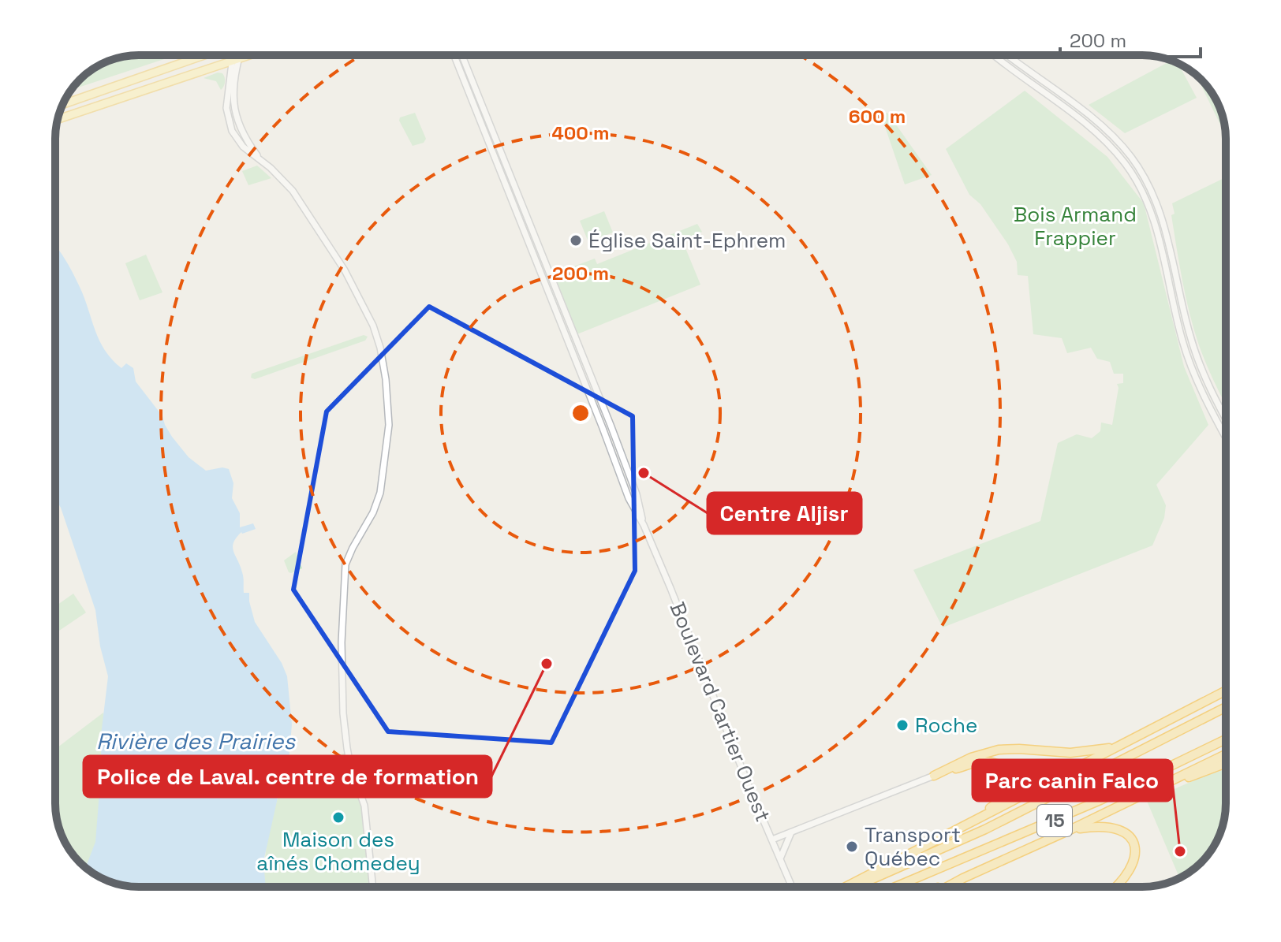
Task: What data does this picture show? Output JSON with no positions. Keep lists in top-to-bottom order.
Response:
{
  "streets": {
    "highway": ["15"],
    "street": ["Boulevard Cartier Ouest"]
  },
  "water": ["Rivière des Prairies"],
  "parks": ["Bois Armand Frappier"],
  "places": [
    "Église Saint-Ephrem",
    "Centre Aljisr",
    "Police de Laval. centre de formation",
    "Roche",
    "Maison des aînés Chomedey",
    "Transport Québec",
    "Parc canin Falco"
  ],
  "scale_bar": "200 m",
  "rings": ["600 m", "400 m", "200 m"]
}
